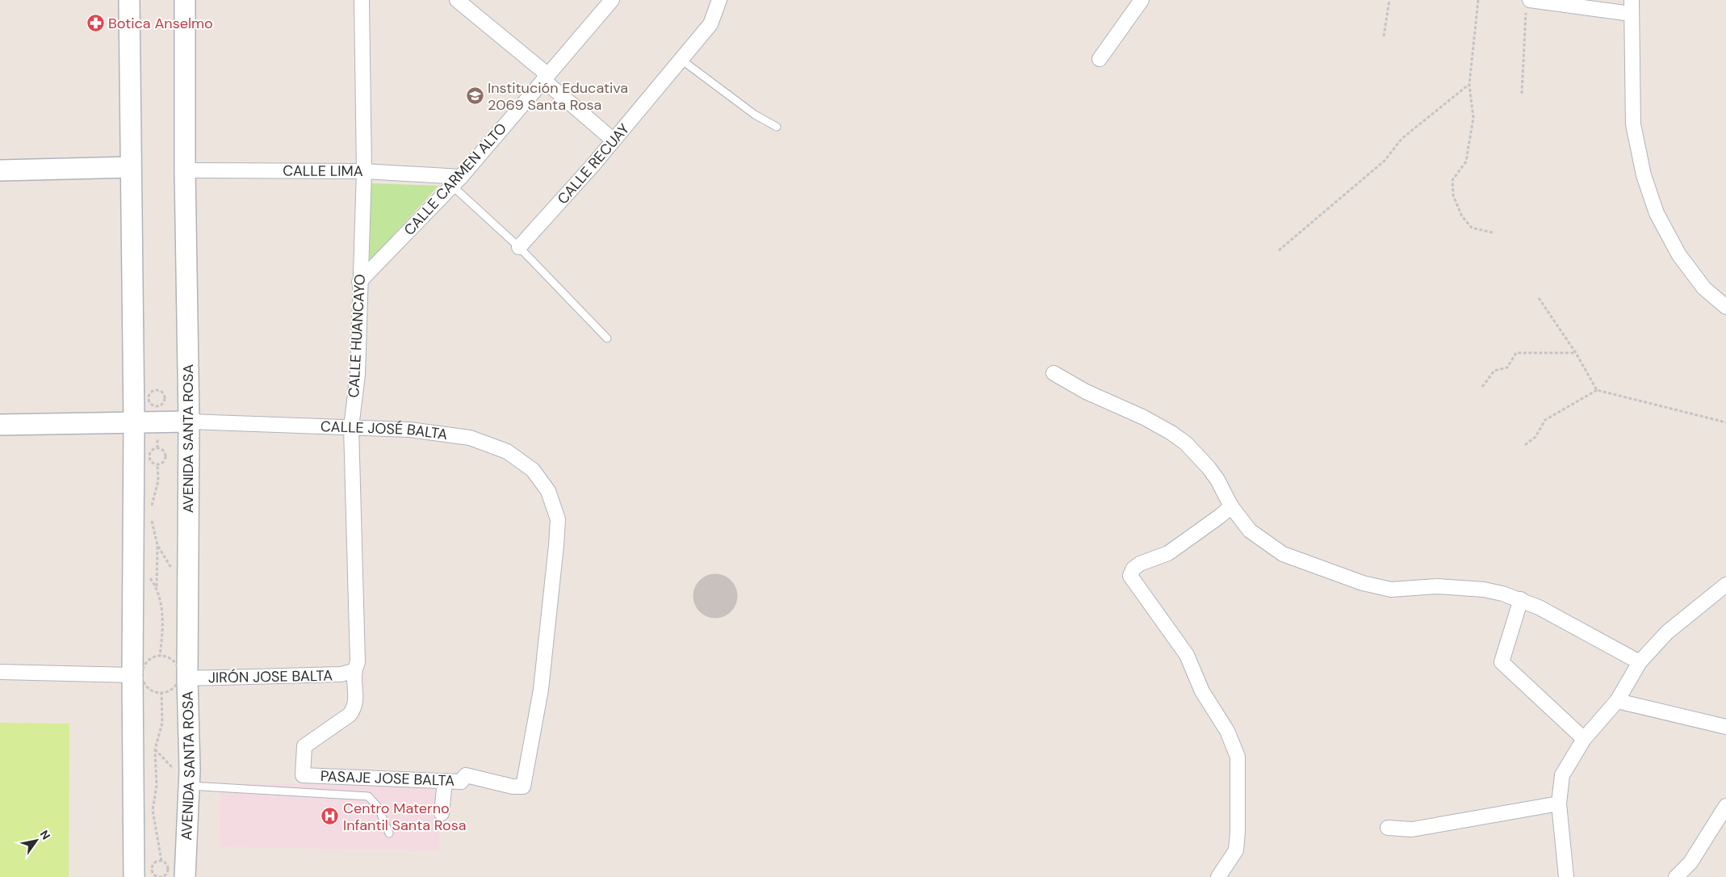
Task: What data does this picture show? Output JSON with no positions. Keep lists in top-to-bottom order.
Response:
{
  "streets": {
    "main road": ["CALLE JOSÉ BALTA", "AVENIDA SANTA ROSA"],
    "street": [
      "CALLE RECUAY",
      "CALLE LIMA",
      "CALLE CARMEN ALTO",
      "CALLE HUANCAYO",
      "JIRÓN JOSE BALTA",
      "PASAJE JOSE BALTA"
    ]
  },
  "crossings": [
    ["CALLE LIMA", "CALLE CARMEN ALTO"],
    ["CALLE LIMA", "CALLE HUANCAYO"],
    ["CALLE LIMA", "AVENIDA SANTA ROSA"],
    ["CALLE CARMEN ALTO", "CALLE HUANCAYO"],
    ["CALLE HUANCAYO", "CALLE JOSÉ BALTA"],
    ["CALLE HUANCAYO", "JIRÓN JOSE BALTA"],
    ["CALLE HUANCAYO", "PASAJE JOSE BALTA"],
    ["CALLE JOSÉ BALTA", "AVENIDA SANTA ROSA"],
    ["CALLE JOSÉ BALTA", "PASAJE JOSE BALTA"],
    ["AVENIDA SANTA ROSA", "JIRÓN JOSE BALTA"],
    ["JIRÓN JOSE BALTA", "PASAJE JOSE BALTA"]
  ],
  "places": {
    "pharmacy": ["Botica Anselmo"],
    "school or university": ["Institución Educativa 2069 Santa Rosa"],
    "hospital": ["Centro Materno Infantil Santa Rosa"]
  },
  "north": "top right"
}
